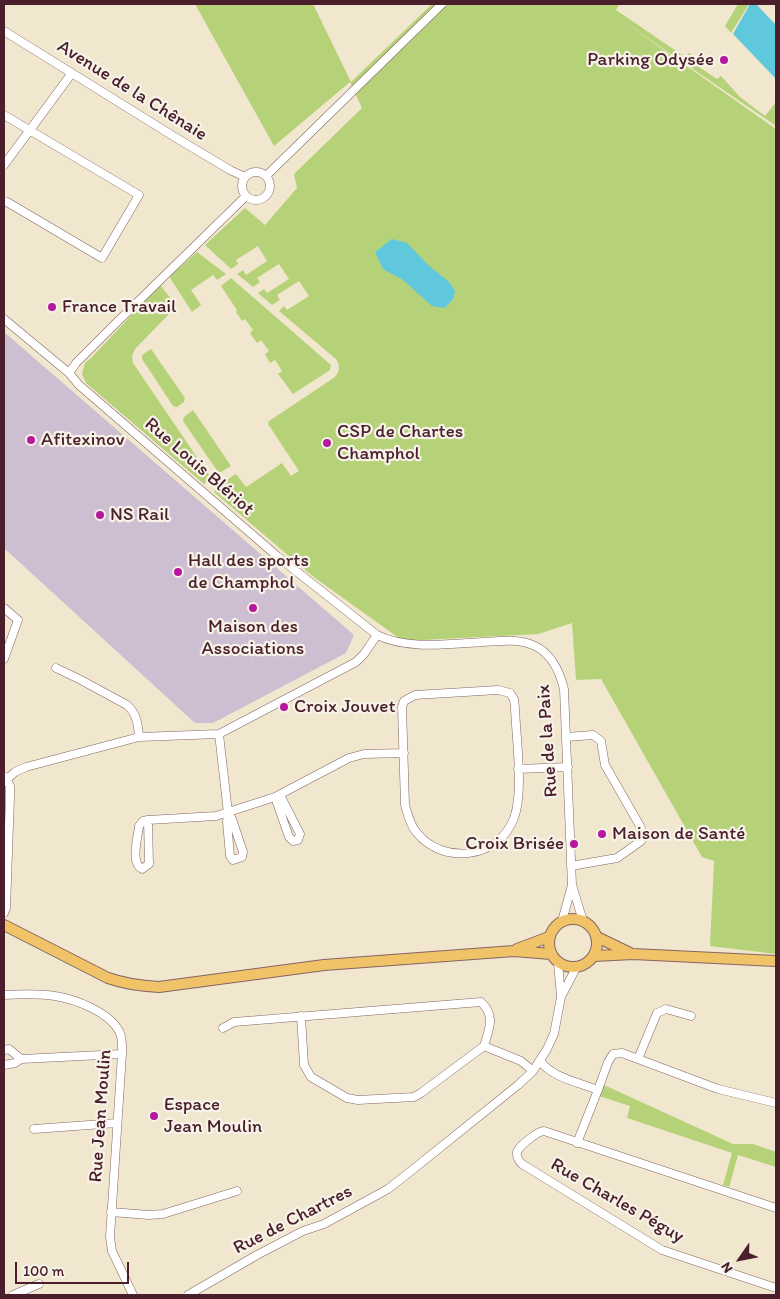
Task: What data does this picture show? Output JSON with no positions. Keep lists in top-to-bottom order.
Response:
{
  "streets": {
    "street": [
      "Avenue de la Chênaie",
      "Rue Louis Blériot",
      "Rue de la Paix",
      "Rue Jean Moulin",
      "Rue Charles Péguy",
      "Rue de Chartres"
    ]
  },
  "crossings": [
    ["Rue Louis Blériot", "Rue de la Paix"]
  ],
  "places": [
    "Parking Odysée",
    "France Travail",
    "Afitexinov",
    "CSP de Chartes Champhol",
    "NS Rail",
    "Hall des sports de Champhol",
    "Maison des Associations",
    "Croix Jouvet",
    "Maison de Santé",
    "Croix Brisée",
    "Espace Jean Moulin"
  ],
  "scale_bar": "100 m",
  "north": "bottom left"
}
